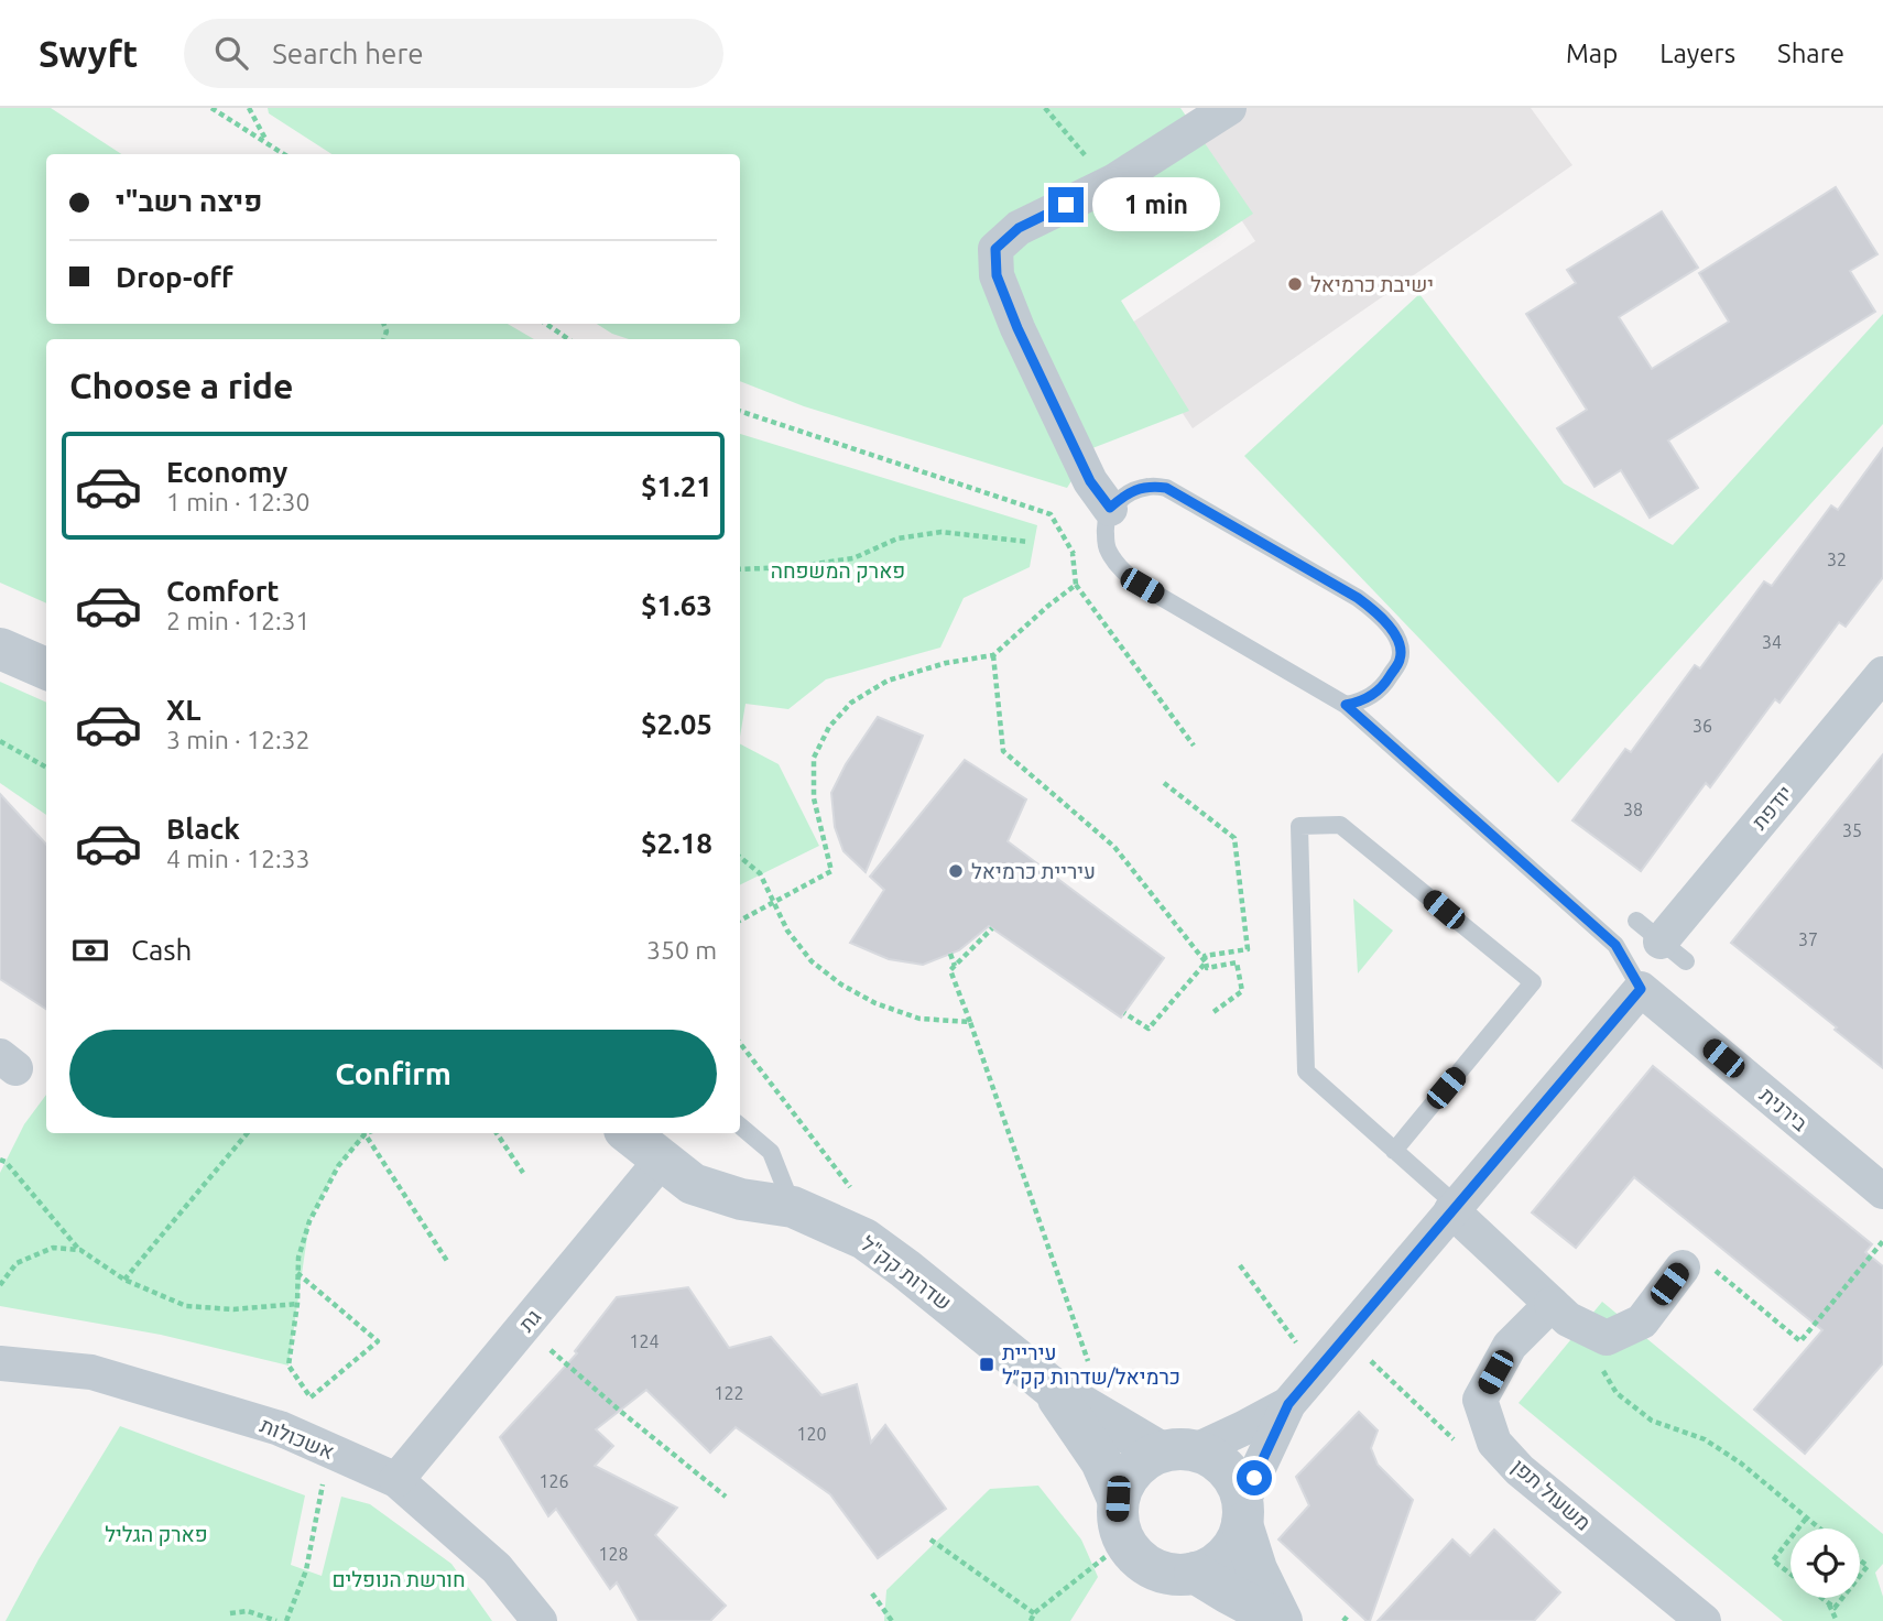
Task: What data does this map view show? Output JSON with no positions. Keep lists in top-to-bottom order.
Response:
{
  "streets": {
    "street": [
      "יודפת",
      "בירנית",
      "שדרות קק\"ל",
      "גת",
      "אשכולות",
      "משעול תפן"
    ]
  },
  "crossings": [
    ["שדרות קק\"ל", "גת"],
    ["גת", "אשכולות"]
  ],
  "parks": ["פארק המשפחה", "פארק הגליל", "חורשת הנופלים"],
  "places": {
    "other": ["ישיבת כרמיאל", "עיריית כרמיאל"],
    "transit": ["עיריית כרמיאל/שדרות קק״ל"]
  },
  "house_numbers": [
    "32",
    "34",
    "36",
    "38",
    "35",
    "37",
    "124",
    "122",
    "120",
    "126",
    "128"
  ],
  "page": {
    "header": "Swyft",
    "search": "Search here",
    "nav": ["Map", "Layers", "Share"],
    "banner": ["פיצה רשב\"י", "Drop-off"],
    "bubble": "1 min",
    "heading": "Choose a ride",
    "list": [
      {
        "name": "Economy",
        "note": "1 min · 12:30",
        "value": "$1.21"
      },
      {
        "name": "Comfort",
        "note": "2 min · 12:31",
        "value": "$1.63"
      },
      {
        "name": "XL",
        "note": "3 min · 12:32",
        "value": "$2.05"
      },
      {
        "name": "Black",
        "note": "4 min · 12:33",
        "value": "$2.18"
      }
    ],
    "pay": ["Cash", "350 m"],
    "buttons": "Confirm"
  }
}
